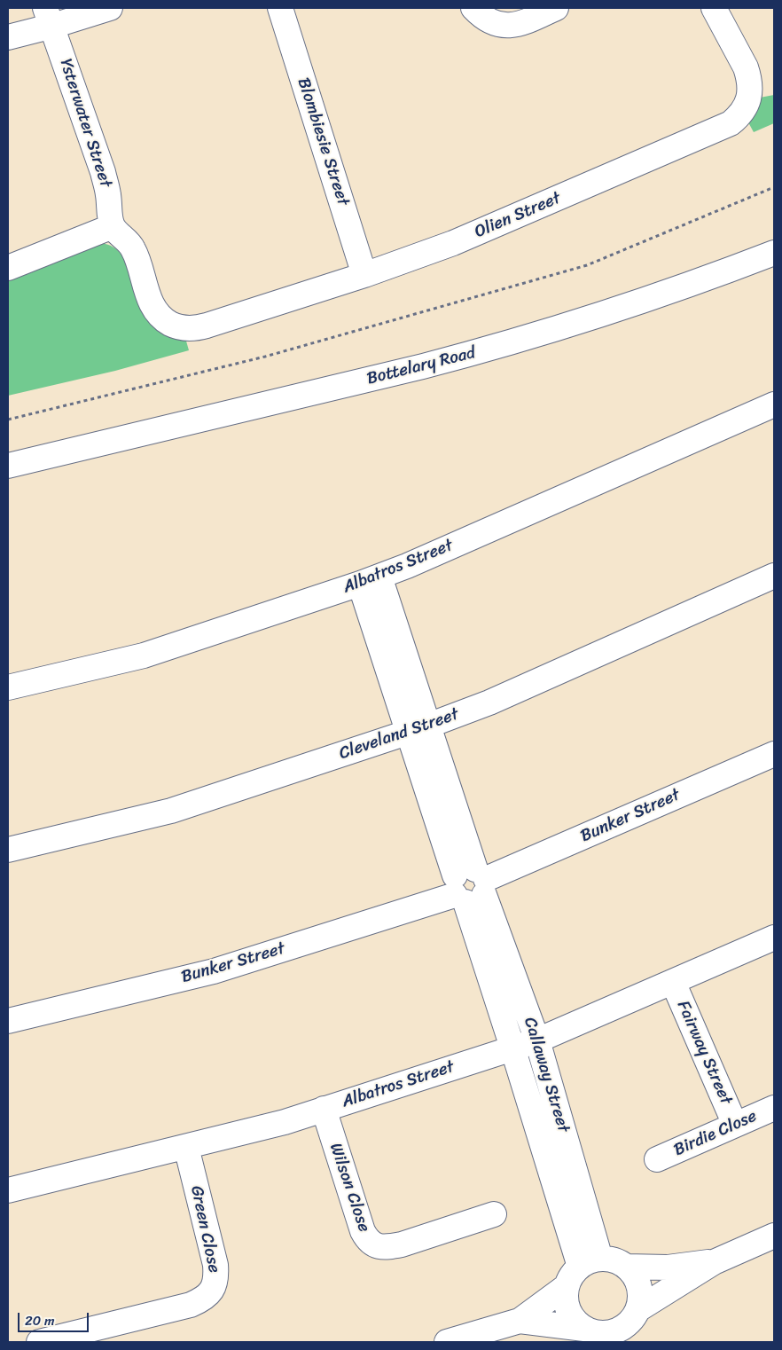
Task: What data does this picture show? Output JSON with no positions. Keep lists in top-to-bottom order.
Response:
{
  "streets": {
    "street": [
      "Ysterwater Street",
      "Blombiesie Street",
      "Olien Street",
      "Bottelary Road",
      "Albatros Street",
      "Cleveland Street",
      "Bunker Street",
      "Fairway Street",
      "Callaway Street",
      "Birdie Close",
      "Wilson Close",
      "Green Close"
    ]
  },
  "crossings": [
    ["Ysterwater Street", "Olien Street"],
    ["Blombiesie Street", "Olien Street"],
    ["Albatros Street", "Fairway Street"],
    ["Albatros Street", "Callaway Street"],
    ["Albatros Street", "Wilson Close"],
    ["Albatros Street", "Green Close"],
    ["Cleveland Street", "Callaway Street"],
    ["Bunker Street", "Callaway Street"],
    ["Fairway Street", "Birdie Close"]
  ],
  "scale_bar": "20 m"
}
